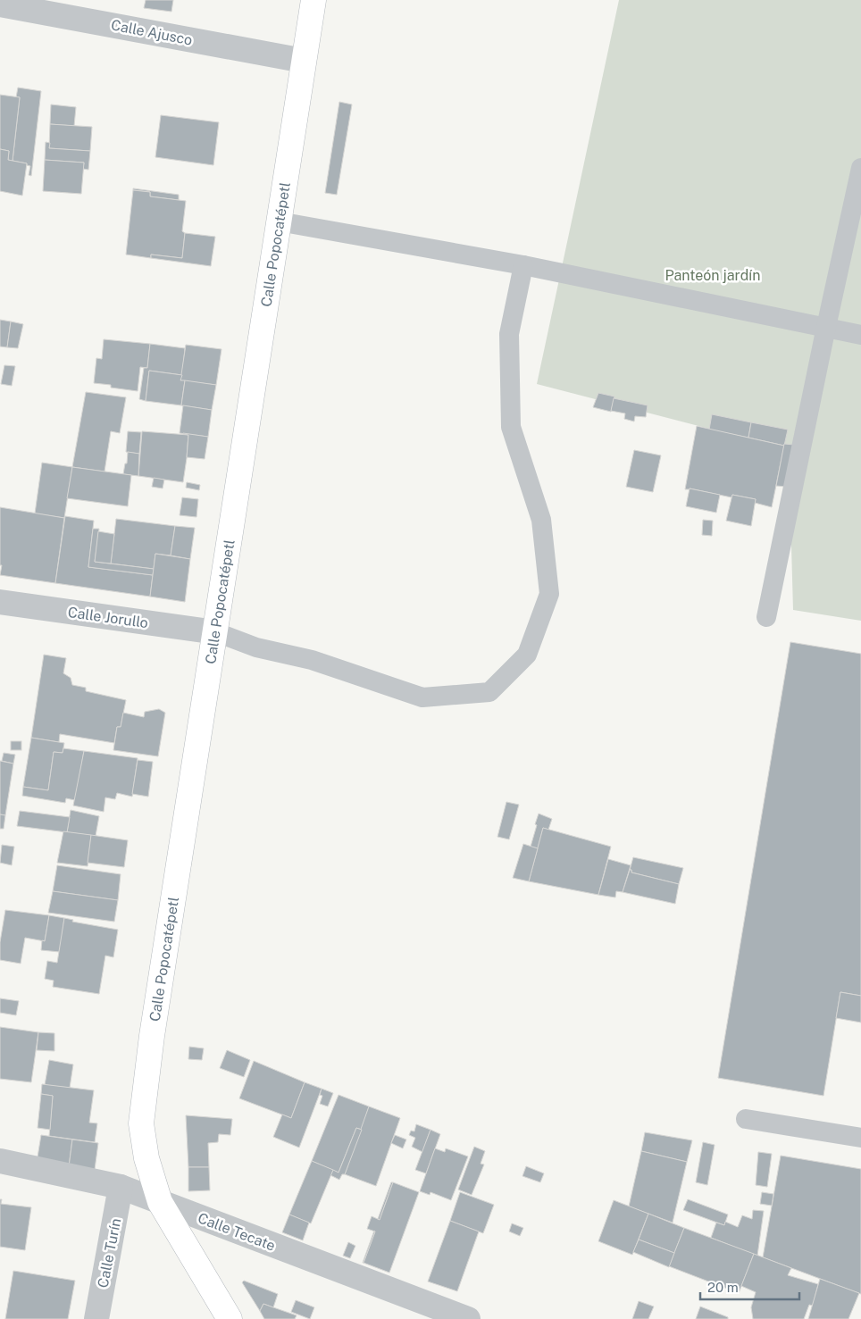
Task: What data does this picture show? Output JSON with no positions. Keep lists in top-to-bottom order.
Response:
{
  "streets": {
    "main road": ["Calle Popocatépetl"],
    "street": [
      "Calle Ajusco",
      "Calle Jorullo",
      "Calle Tecate",
      "Calle Turín"
    ]
  },
  "crossings": [
    ["Calle Ajusco", "Calle Popocatépetl"],
    ["Calle Popocatépetl", "Calle Jorullo"],
    ["Calle Popocatépetl", "Calle Tecate"],
    ["Calle Tecate", "Calle Turín"]
  ],
  "parks": ["Panteón jardín"],
  "scale_bar": "20 m"
}
